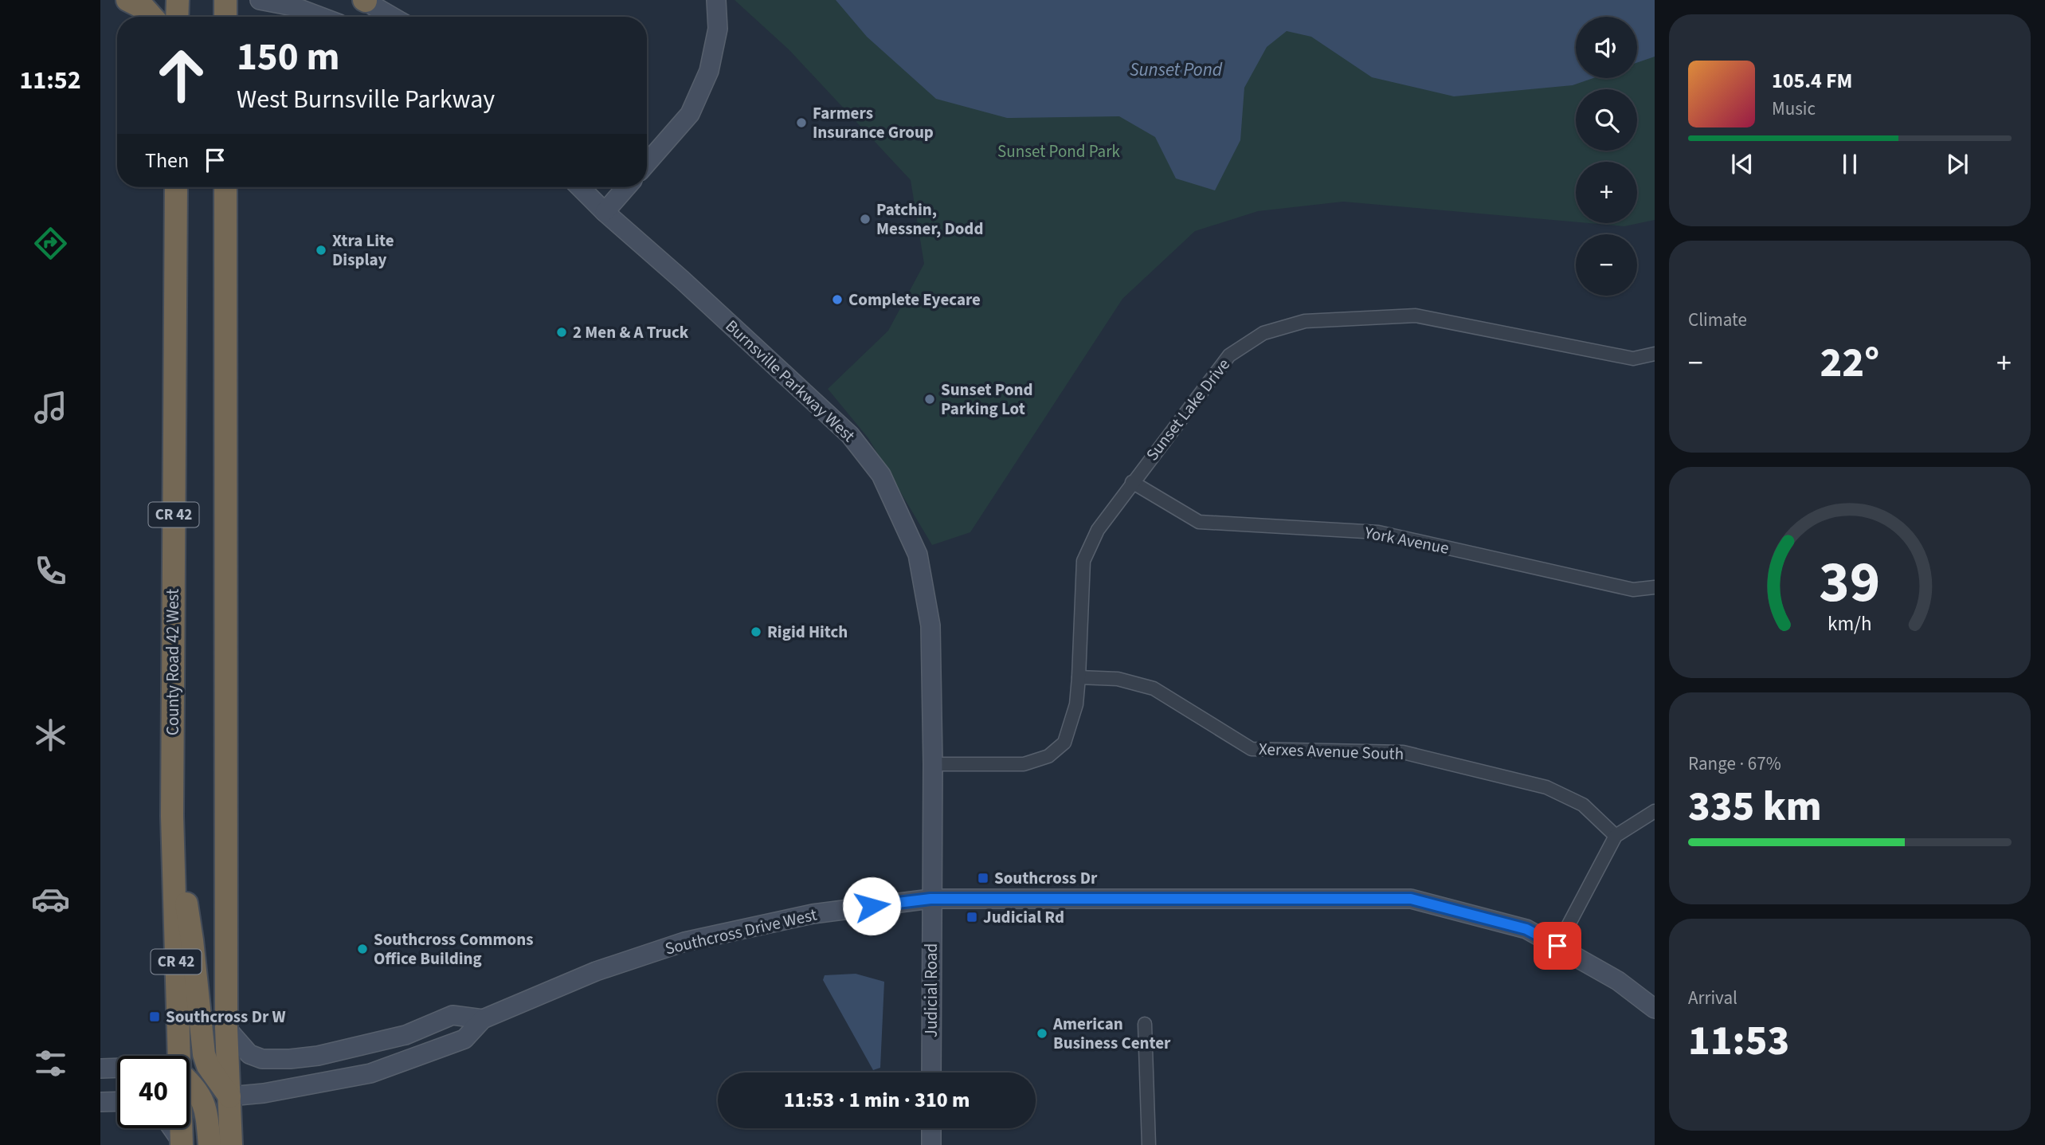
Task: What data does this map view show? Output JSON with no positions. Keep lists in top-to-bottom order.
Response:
{
  "streets": {
    "highway": ["CR 42", "County Road 42 West"],
    "street": [
      "Burnsville Parkway West",
      "Sunset Lake Drive",
      "York Avenue",
      "Xerxes Avenue South",
      "Southcross Drive West",
      "Judicial Road"
    ]
  },
  "crossings": [
    ["Burnsville Parkway West", "Sunset Lake Drive"],
    ["Burnsville Parkway West", "Southcross Drive West"],
    ["Burnsville Parkway West", "Judicial Road"],
    ["Sunset Lake Drive", "York Avenue"],
    ["Sunset Lake Drive", "Xerxes Avenue South"],
    ["Southcross Drive West", "Judicial Road"]
  ],
  "water": ["Sunset Pond"],
  "parks": ["Sunset Pond Park"],
  "places": {
    "other": [
      "Farmers Insurance Group",
      "Patchin, Messner, Dodd",
      "Xtra Lite Display",
      "Complete Eyecare",
      "2 Men & A Truck",
      "Sunset Pond Parking Lot",
      "Rigid Hitch",
      "Southcross Commons Office Building",
      "American Business Center"
    ],
    "transit": ["Southcross Dr", "Judicial Rd", "Southcross Dr W"]
  },
  "page": {
    "tabs": "11:52",
    "map_buttons": ["+", "−"],
    "turn": ["150 m", "West Burnsville Parkway"],
    "song": ["105.4 FM", "Music"],
    "then": "Then",
    "tile": [
      "Climate",
      ["Range · 67%", "335 km"],
      ["Arrival", "11:53"]
    ],
    "heat": ["−", "22°", "+"],
    "limit": "40",
    "trip": "11:53 · 1 min · 310 m",
    "gauge": ["39", "km/h"]
  }
}
